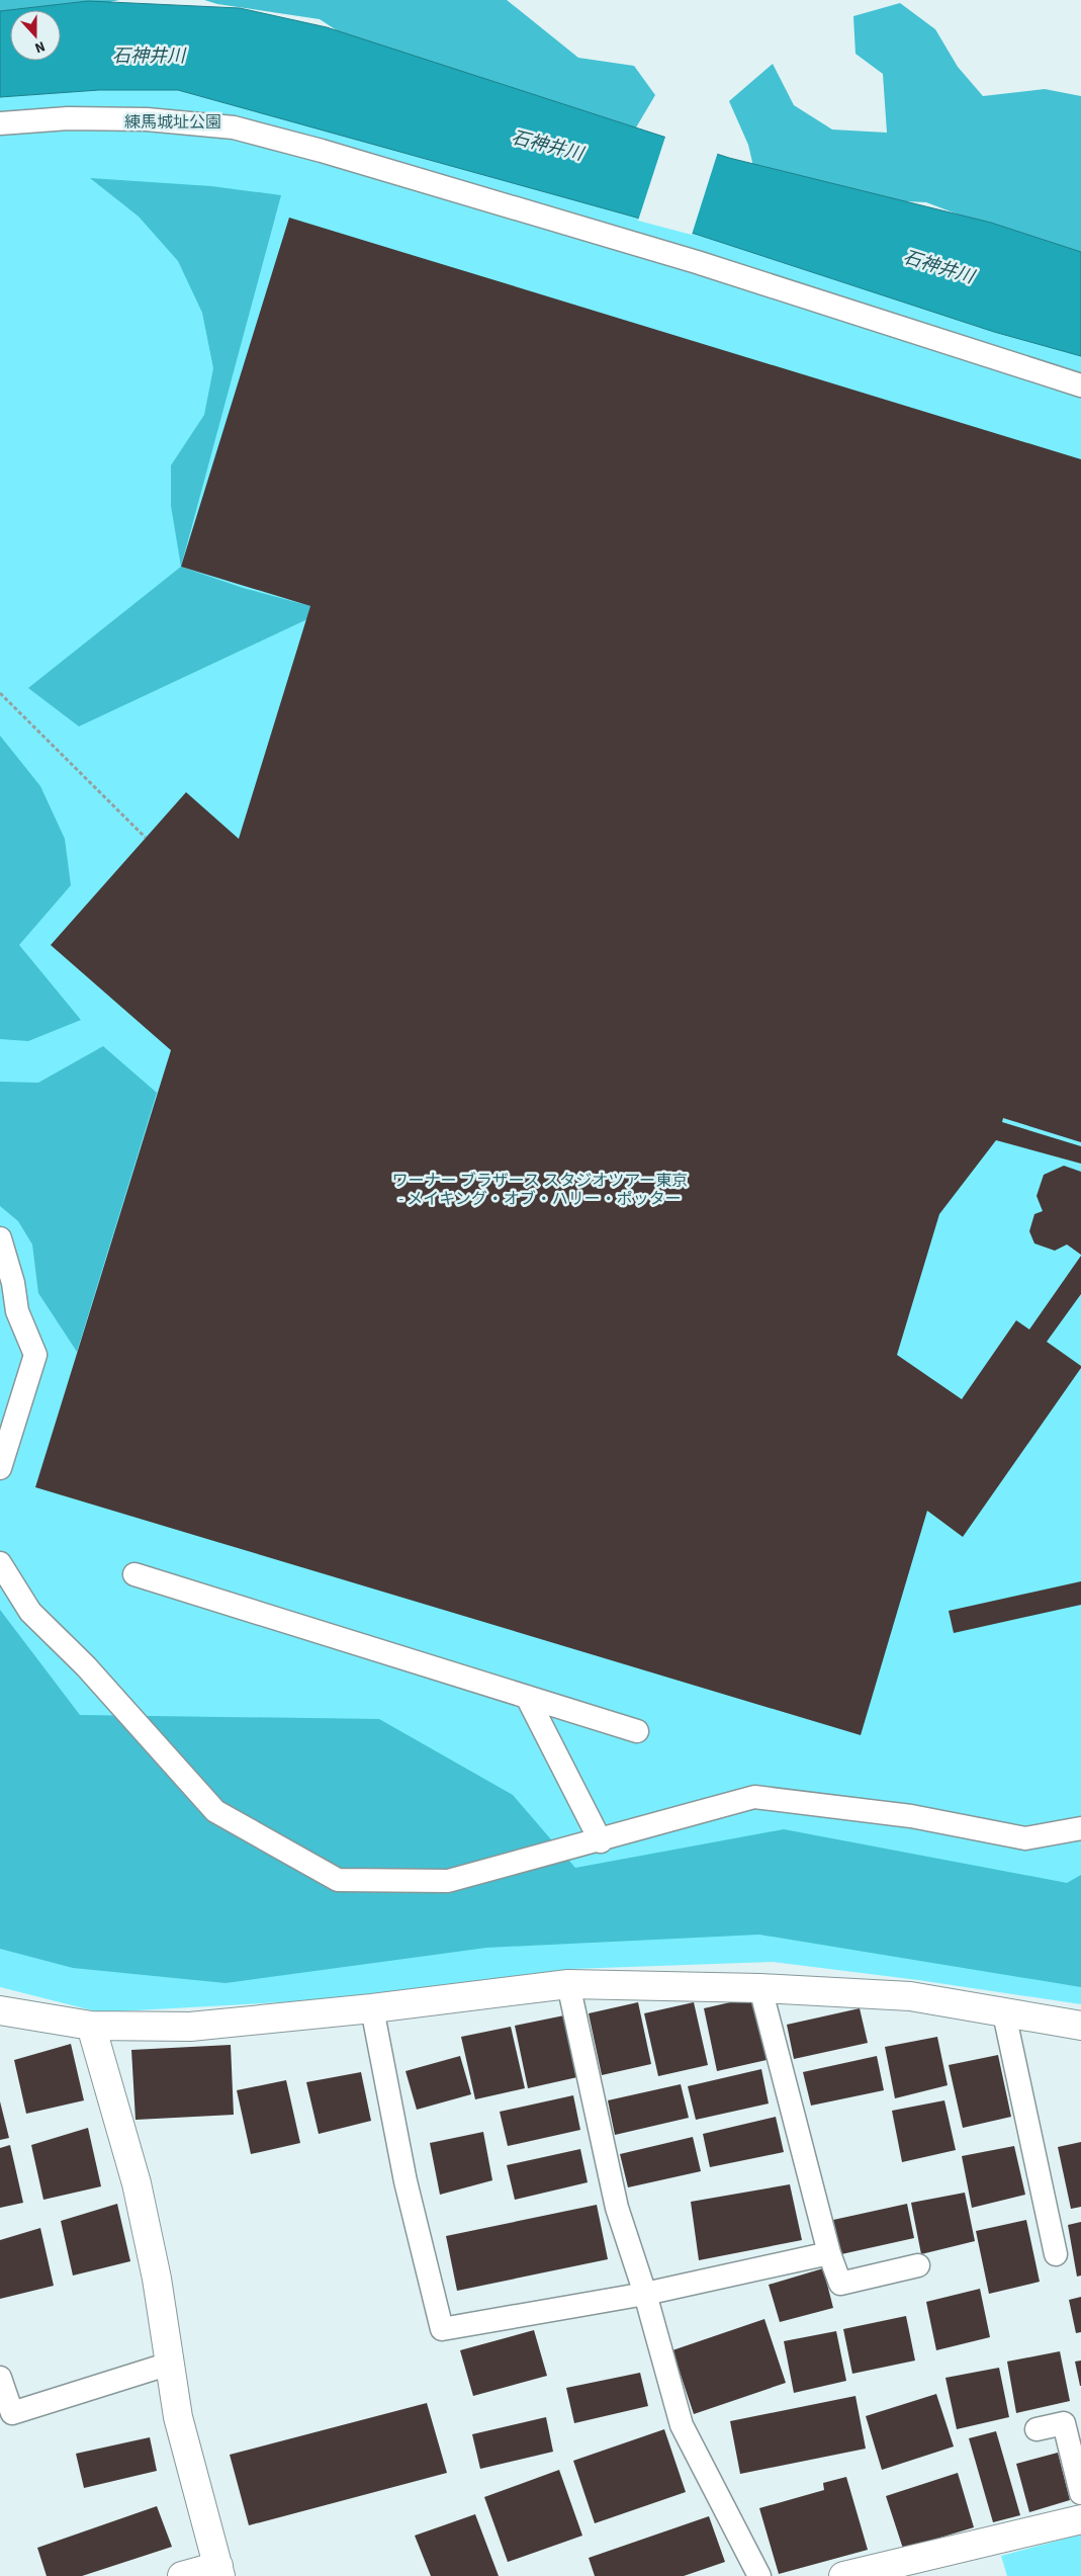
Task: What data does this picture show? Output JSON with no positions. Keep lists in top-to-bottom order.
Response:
{
  "water": ["石神井川"],
  "parks": ["練馬城址公園", "ワーナー ブラザース スタジオツアー東京 - メイキング・オブ・ハリー・ポッター"],
  "north": "bottom"
}
